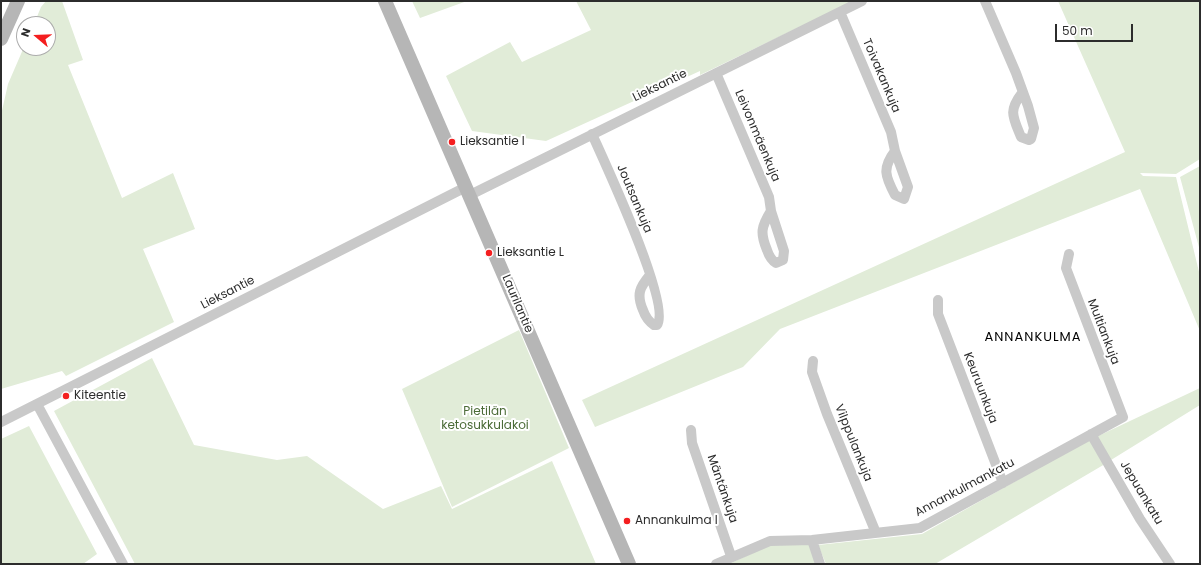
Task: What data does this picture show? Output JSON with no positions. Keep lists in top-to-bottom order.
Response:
{
  "streets": {
    "street": [
      "Toivakankuja",
      "Lieksantie",
      "Leivonmäenkuja",
      "Joutsankuja",
      "Laurilantie",
      "Multiankuja",
      "Keuruunkuja",
      "Vilppulankuja",
      "Annankulmankatu",
      "Mäntänkuja",
      "Jepuankatu"
    ]
  },
  "crossings": [
    ["Toivakankuja", "Lieksantie"],
    ["Lieksantie", "Leivonmäenkuja"],
    ["Lieksantie", "Joutsankuja"],
    ["Lieksantie", "Laurilantie"],
    ["Multiankuja", "Annankulmankatu"],
    ["Keuruunkuja", "Annankulmankatu"],
    ["Vilppulankuja", "Annankulmankatu"],
    ["Annankulmankatu", "Mäntänkuja"],
    ["Annankulmankatu", "Jepuankatu"]
  ],
  "districts": ["ANNANKULMA"],
  "parks": ["Pietilän ketosukkulakoi"],
  "places": [
    "Lieksantie I",
    "Lieksantie L",
    "Kiteentie",
    "Annankulma I"
  ],
  "scale_bar": "50 m",
  "north": "left"
}
